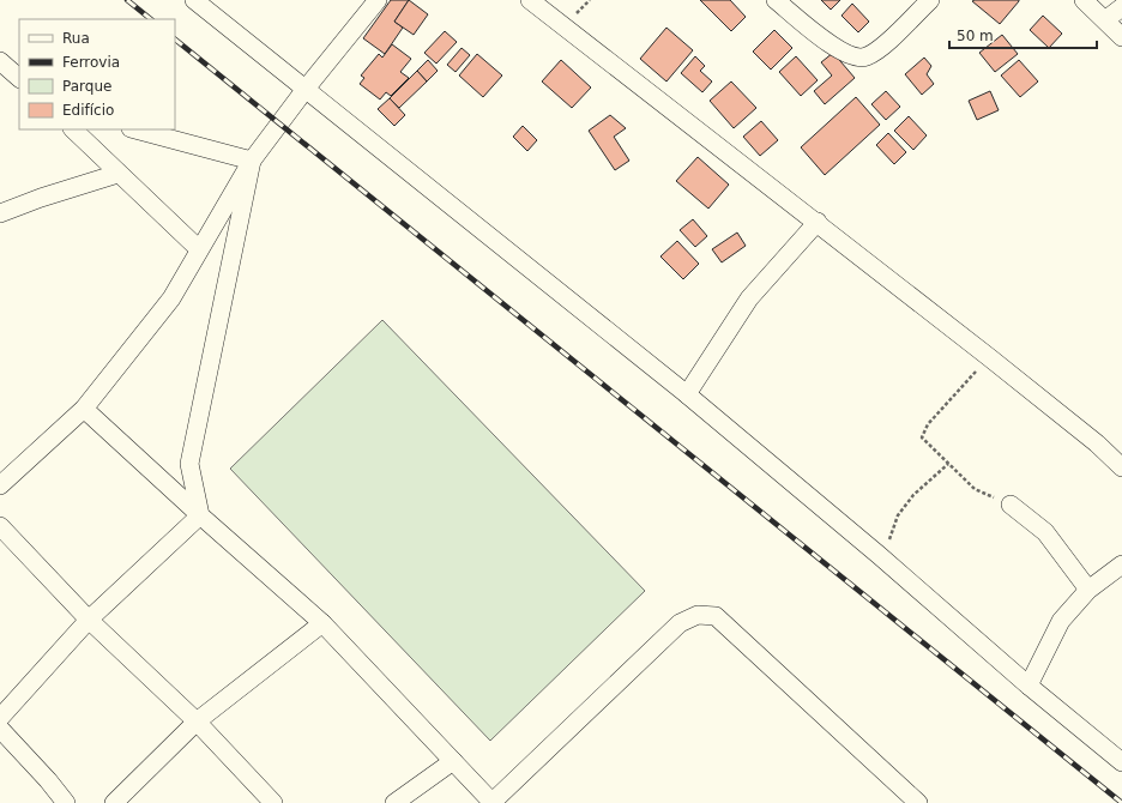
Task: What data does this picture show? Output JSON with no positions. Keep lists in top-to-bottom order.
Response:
{
  "legend": [
    "Rua",
    "Ferrovia",
    "Parque",
    "Edifício"
  ],
  "scale_bar": "50 m"
}
